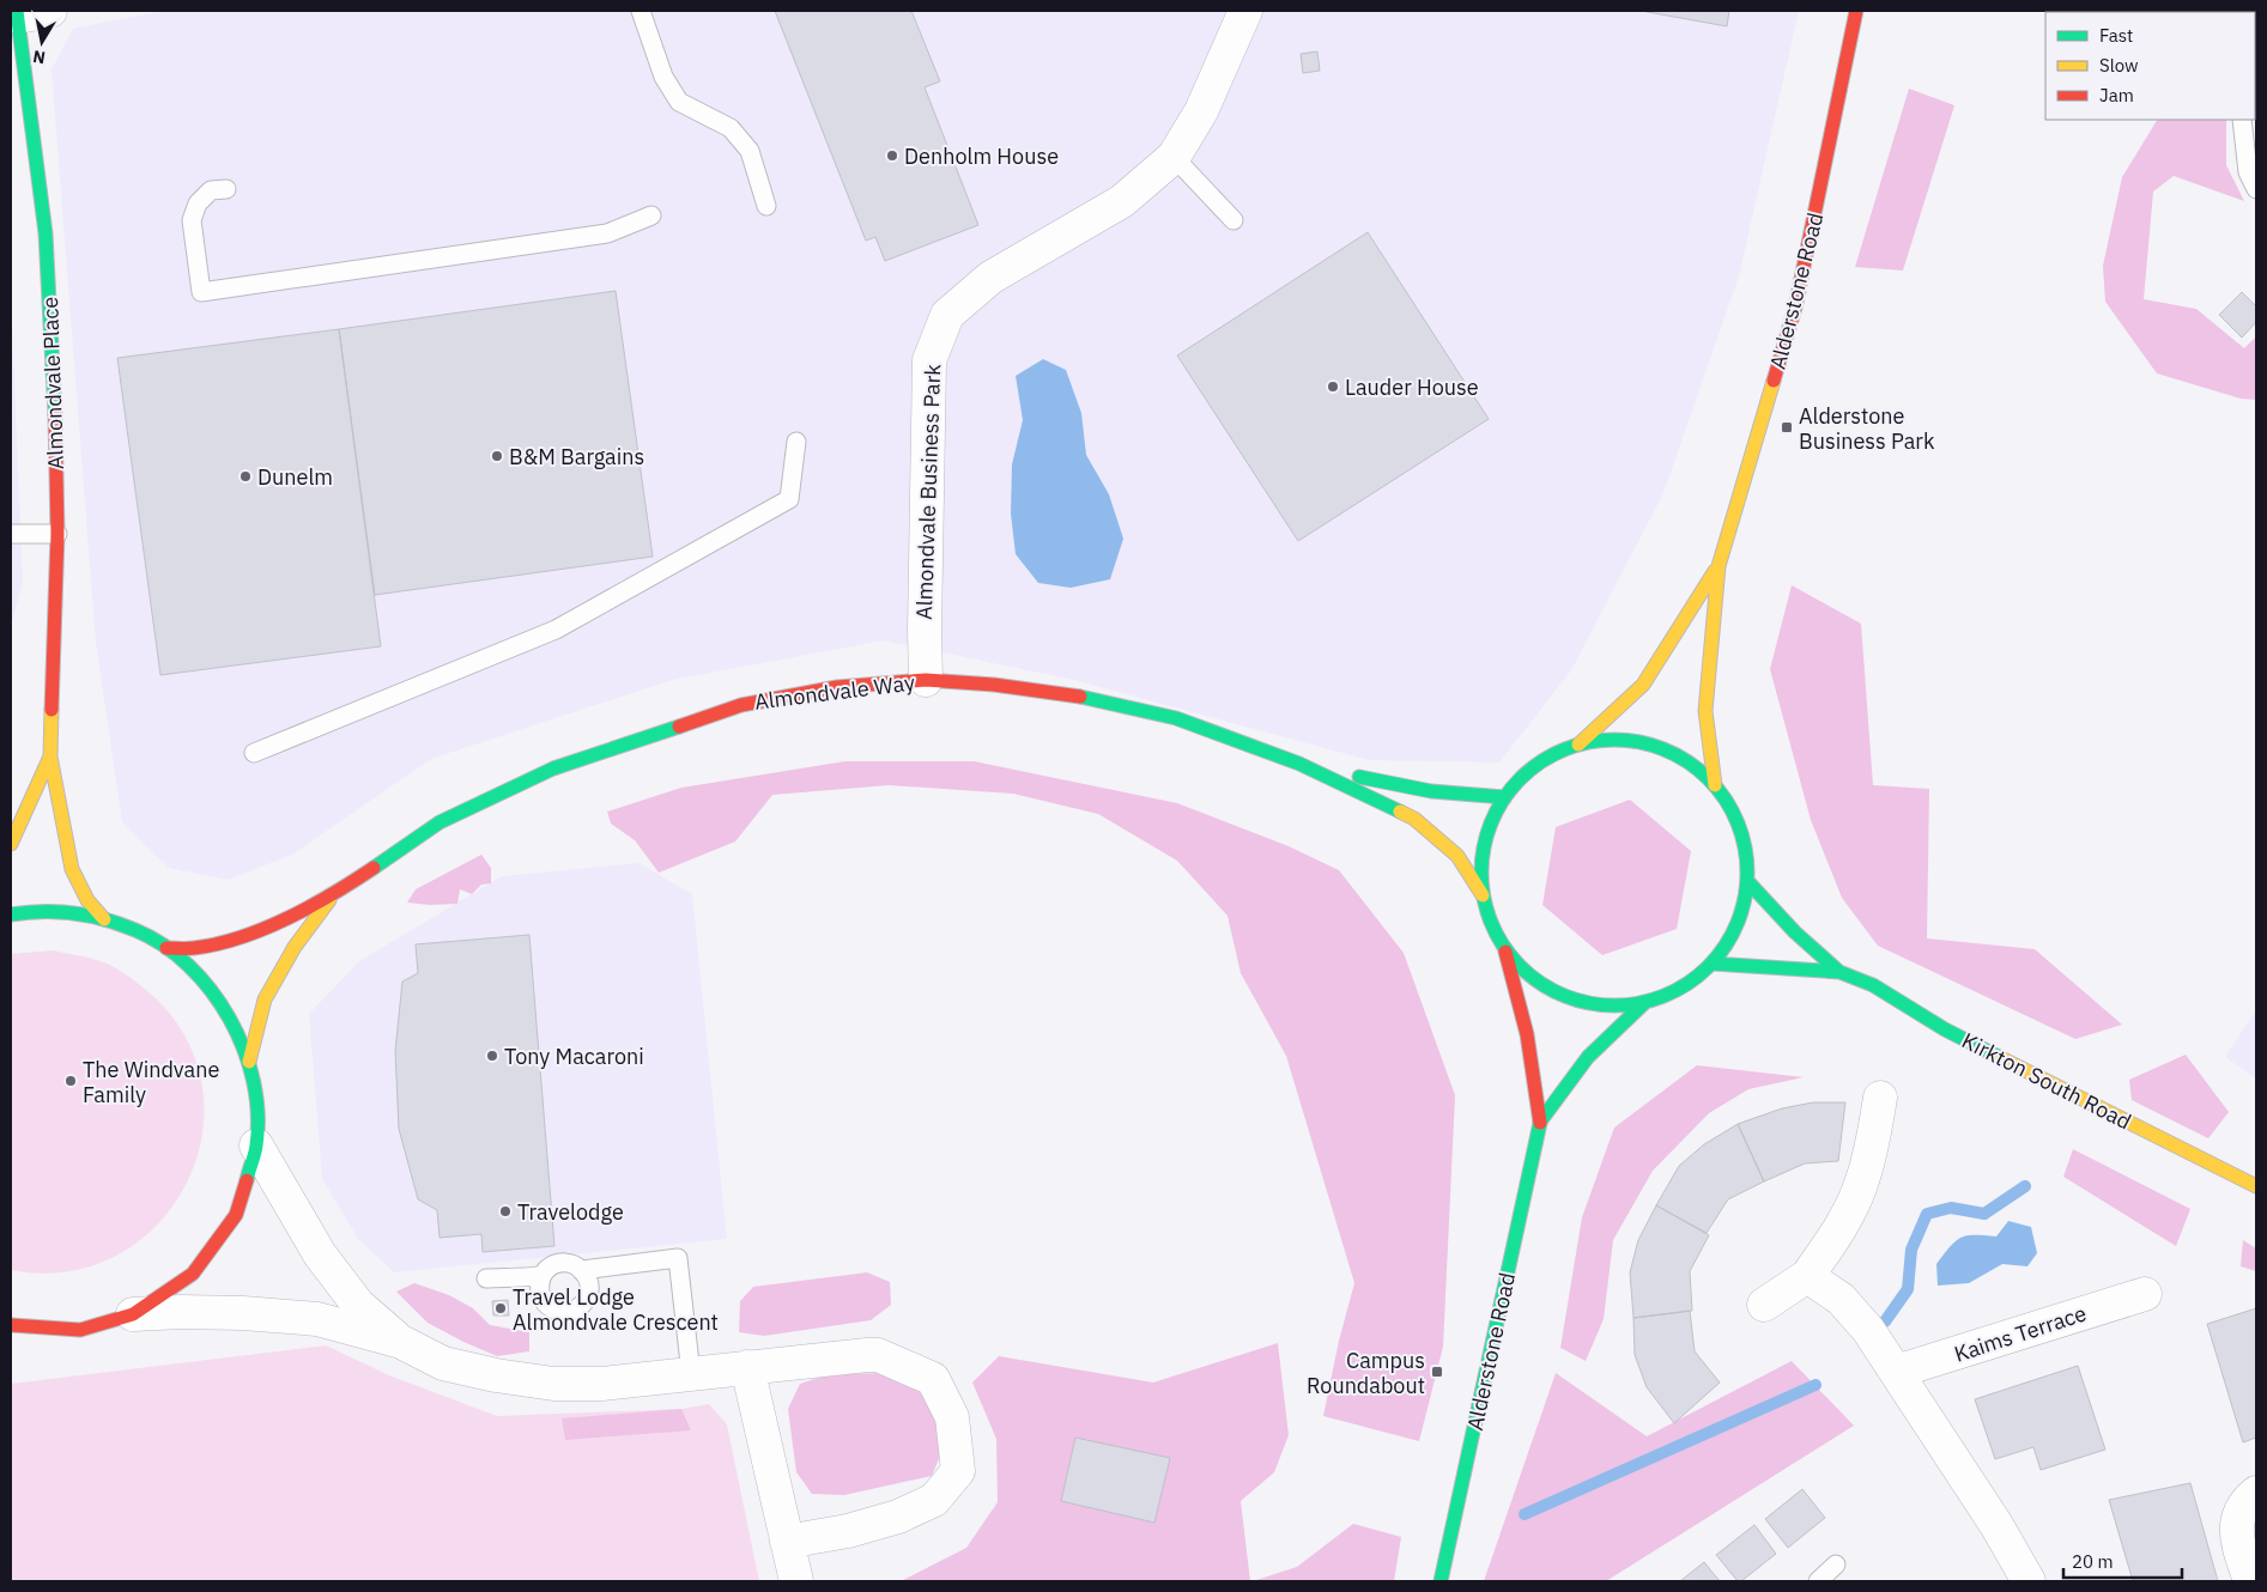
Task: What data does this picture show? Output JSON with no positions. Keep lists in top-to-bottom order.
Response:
{
  "streets": {
    "street": [
      "Alderstone Road",
      "Almondvale Place",
      "Almondvale Business Park",
      "Almondvale Way",
      "Kirkton South Road",
      "Kaims Terrace"
    ]
  },
  "crossings": [
    ["Almondvale Business Park", "Almondvale Way"]
  ],
  "places": {
    "other": [
      "Denholm House",
      "Lauder House",
      "B&M Bargains",
      "Dunelm",
      "Tony Macaroni",
      "The Windvane Family",
      "Travelodge",
      "Travel Lodge Almondvale Crescent"
    ],
    "transit": ["Alderstone Business Park", "Campus Roundabout"]
  },
  "legend": ["Fast", "Slow", "Jam"],
  "scale_bar": "20 m",
  "north": "bottom"
}
